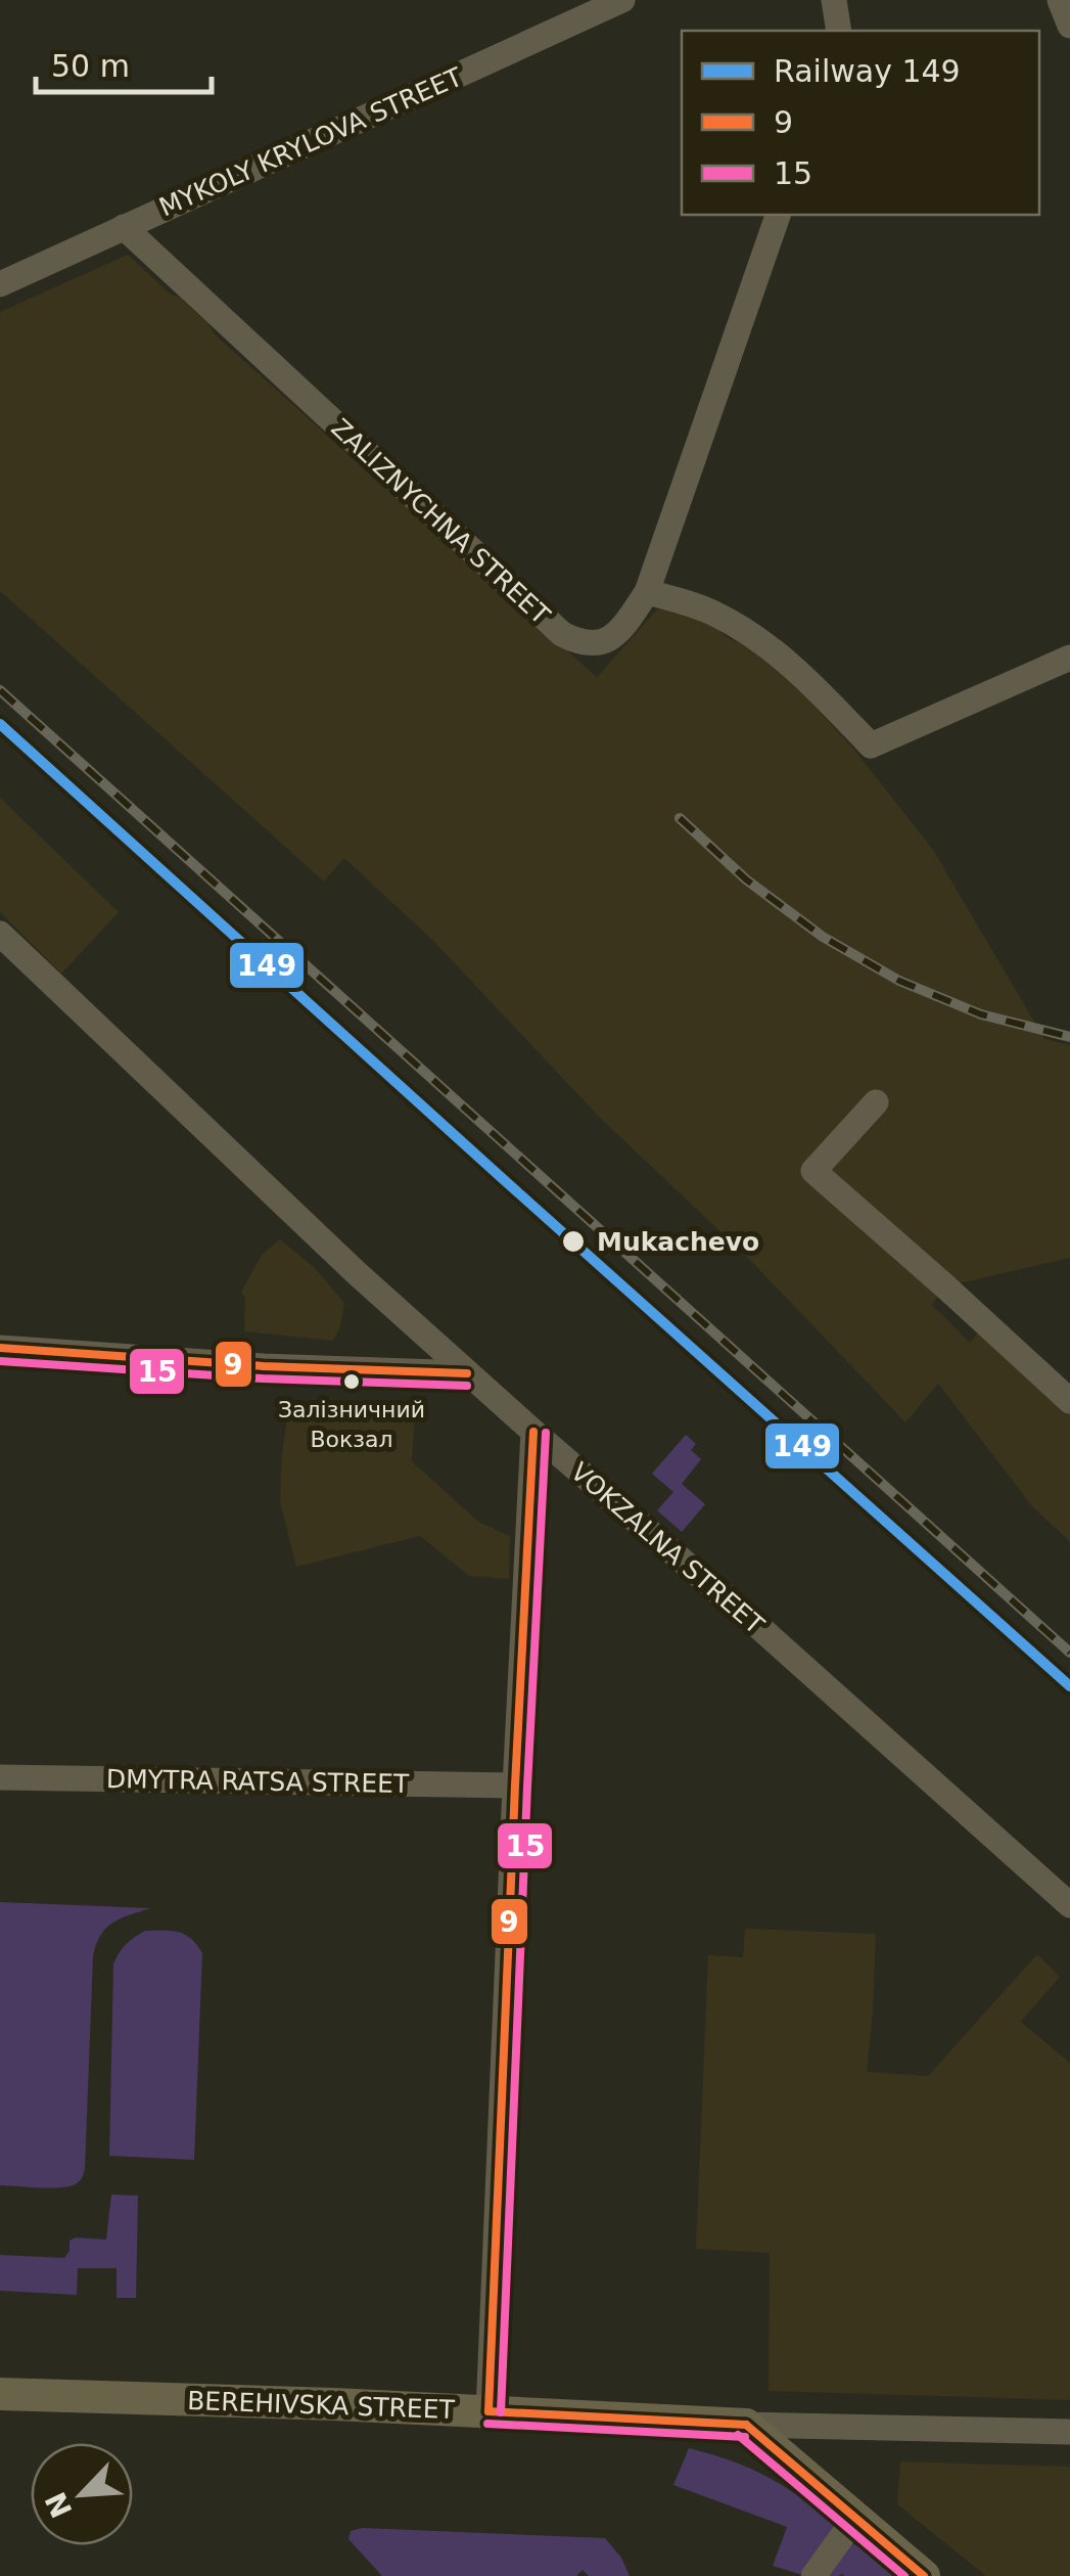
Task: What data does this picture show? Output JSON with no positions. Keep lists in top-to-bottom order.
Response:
{
  "streets": {
    "main road": ["BEREHIVSKA STREET"],
    "street": [
      "MYKOLY KRYLOVA STREET",
      "ZALIZNYCHNA STREET",
      "VOKZALNA STREET",
      "DMYTRA RATSA STREET"
    ]
  },
  "crossings": [
    ["MYKOLY KRYLOVA STREET", "ZALIZNYCHNA STREET"]
  ],
  "places": ["Mukachevo", "Залізничний Вокзал"],
  "lines": ["rail line 149", "transit line 9", "transit line 15"],
  "legend": ["Railway 149", "9", "15"],
  "scale_bar": "50 m",
  "north": "bottom left"
}
